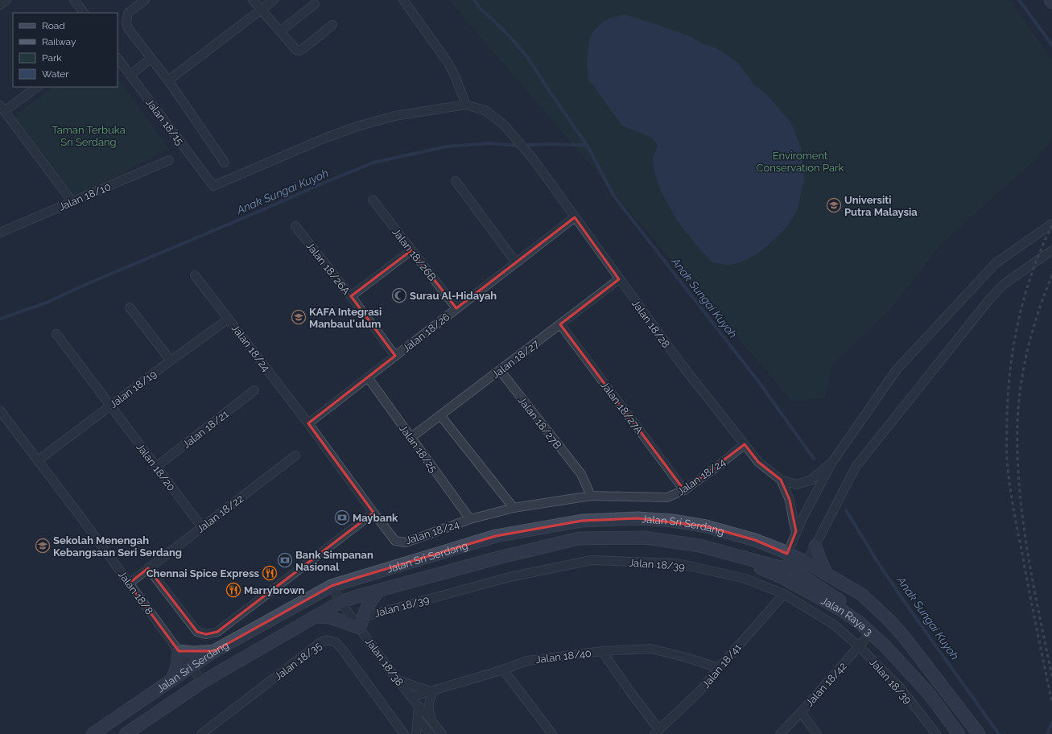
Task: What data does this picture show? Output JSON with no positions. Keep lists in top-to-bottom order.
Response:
{
  "streets": {
    "street": [
      "Jalan 18/15",
      "Jalan 18/10",
      "Jalan 18/26B",
      "Jalan 18/26A",
      "Jalan 18/28",
      "Jalan 18/26",
      "Jalan 18/24",
      "Jalan 18/27",
      "Jalan 18/19",
      "Jalan 18/27A",
      "Jalan 18/27B",
      "Jalan 18/21",
      "Jalan 18/25",
      "Jalan 18/20",
      "Jalan 18/22",
      "Jalan Sri Serdang",
      "Jalan 18/39",
      "Jalan 18/8",
      "Jalan Raya 3",
      "Jalan 18/40",
      "Jalan 18/35",
      "Jalan 18/38",
      "Jalan 18/41",
      "Jalan 18/42"
    ]
  },
  "crossings": [
    ["Jalan 18/15", "Jalan 18/28"],
    ["Jalan 18/26B", "Jalan 18/26"],
    ["Jalan 18/26A", "Jalan 18/26"],
    ["Jalan 18/28", "Jalan 18/26"],
    ["Jalan 18/28", "Jalan 18/24"],
    ["Jalan 18/28", "Jalan 18/27"],
    ["Jalan 18/26", "Jalan 18/24"],
    ["Jalan 18/26", "Jalan 18/25"],
    ["Jalan 18/24", "Jalan 18/19"],
    ["Jalan 18/24", "Jalan 18/27A"],
    ["Jalan 18/24", "Jalan 18/27B"],
    ["Jalan 18/24", "Jalan 18/25"],
    ["Jalan 18/27", "Jalan 18/27A"],
    ["Jalan 18/27", "Jalan 18/27B"],
    ["Jalan 18/27", "Jalan 18/25"],
    ["Jalan 18/19", "Jalan 18/20"],
    ["Jalan 18/19", "Jalan 18/8"],
    ["Jalan 18/21", "Jalan 18/20"],
    ["Jalan 18/20", "Jalan 18/22"],
    ["Jalan 18/22", "Jalan 18/8"],
    ["Jalan Sri Serdang", "Jalan 18/8"],
    ["Jalan Sri Serdang", "Jalan Raya 3"],
    ["Jalan Sri Serdang", "Jalan 18/38"],
    ["Jalan 18/39", "Jalan 18/38"],
    ["Jalan 18/39", "Jalan 18/41"],
    ["Jalan 18/39", "Jalan 18/42"],
    ["Jalan Raya 3", "Jalan 18/42"],
    ["Jalan 18/40", "Jalan 18/38"],
    ["Jalan 18/40", "Jalan 18/41"]
  ],
  "water": ["Anak Sungai Kuyoh"],
  "parks": ["Taman Terbuka Sri Serdang", "Enviroment Conservation Park"],
  "places": {
    "school or university": ["Universiti Putra Malaysia", "KAFA Integrasi Manbaul'ulum", "Sekolah Menengah Kebangsaan Seri Serdang"],
    "mosque": ["Surau Al-Hidayah"],
    "bank": ["Maybank", "Bank Simpanan Nasional"],
    "restaurant": ["Chennai Spice Express", "Marrybrown"]
  },
  "legend": [
    "Road",
    "Railway",
    "Park",
    "Water"
  ]
}
